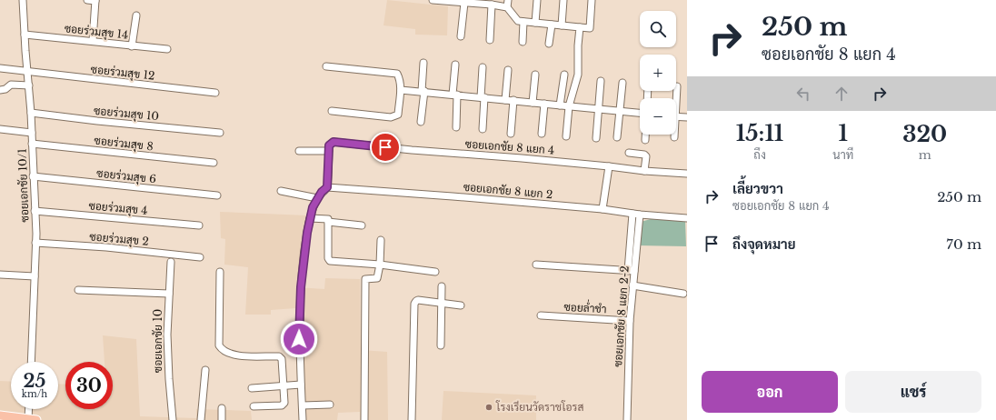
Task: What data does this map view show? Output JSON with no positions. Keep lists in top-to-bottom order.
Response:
{
  "streets": {
    "street": [
      "ซอยร่วมสุข 14",
      "ซอยร่วมสุข 12",
      "ซอยร่วมสุข 10",
      "ซอยร่วมสุข 8",
      "ซอยเอกชัย 8 แยก 4",
      "ซอยร่วมสุข 6",
      "ซอยเอกชัย 10/1",
      "ซอยเอกชัย 8 แยก 2",
      "ซอยร่วมสุข 4",
      "ซอยร่วมสุข 2",
      "ซอยล่ำชำ",
      "ซอยเอกชัย 8 แยก 2-2",
      "ซอยเอกชัย 10"
    ]
  },
  "crossings": [
    ["ซอยร่วมสุข 14", "ซอยเอกชัย 10/1"],
    ["ซอยร่วมสุข 12", "ซอยเอกชัย 10/1"],
    ["ซอยร่วมสุข 10", "ซอยเอกชัย 10/1"],
    ["ซอยร่วมสุข 8", "ซอยเอกชัย 10/1"],
    ["ซอยร่วมสุข 6", "ซอยเอกชัย 10/1"],
    ["ซอยเอกชัย 10/1", "ซอยร่วมสุข 4"],
    ["ซอยเอกชัย 10/1", "ซอยร่วมสุข 2"],
    ["ซอยเอกชัย 8 แยก 2", "ซอยเอกชัย 8 แยก 2-2"],
    ["ซอยล่ำชำ", "ซอยเอกชัย 8 แยก 2-2"]
  ],
  "places": ["โรงเรียนวัดราชโอรส"],
  "page": {
    "turn": ["250 m", "ซอยเอกชัย 8 แยก 4"],
    "map_buttons": ["+", "−"],
    "eta": [
      "15:11",
      "ถึง",
      "1",
      "นาที",
      "320",
      "m"
    ],
    "list": [
      {
        "name": "เลี้ยวขวา",
        "note": "ซอยเอกชัย 8 แยก 4",
        "value": "250 m"
      },
      {
        "name": "ถึงจุดหมาย",
        "value": "70 m"
      }
    ],
    "speed": "25 km/h",
    "limit": "30",
    "buttons": ["ออก", "แชร์"]
  }
}
